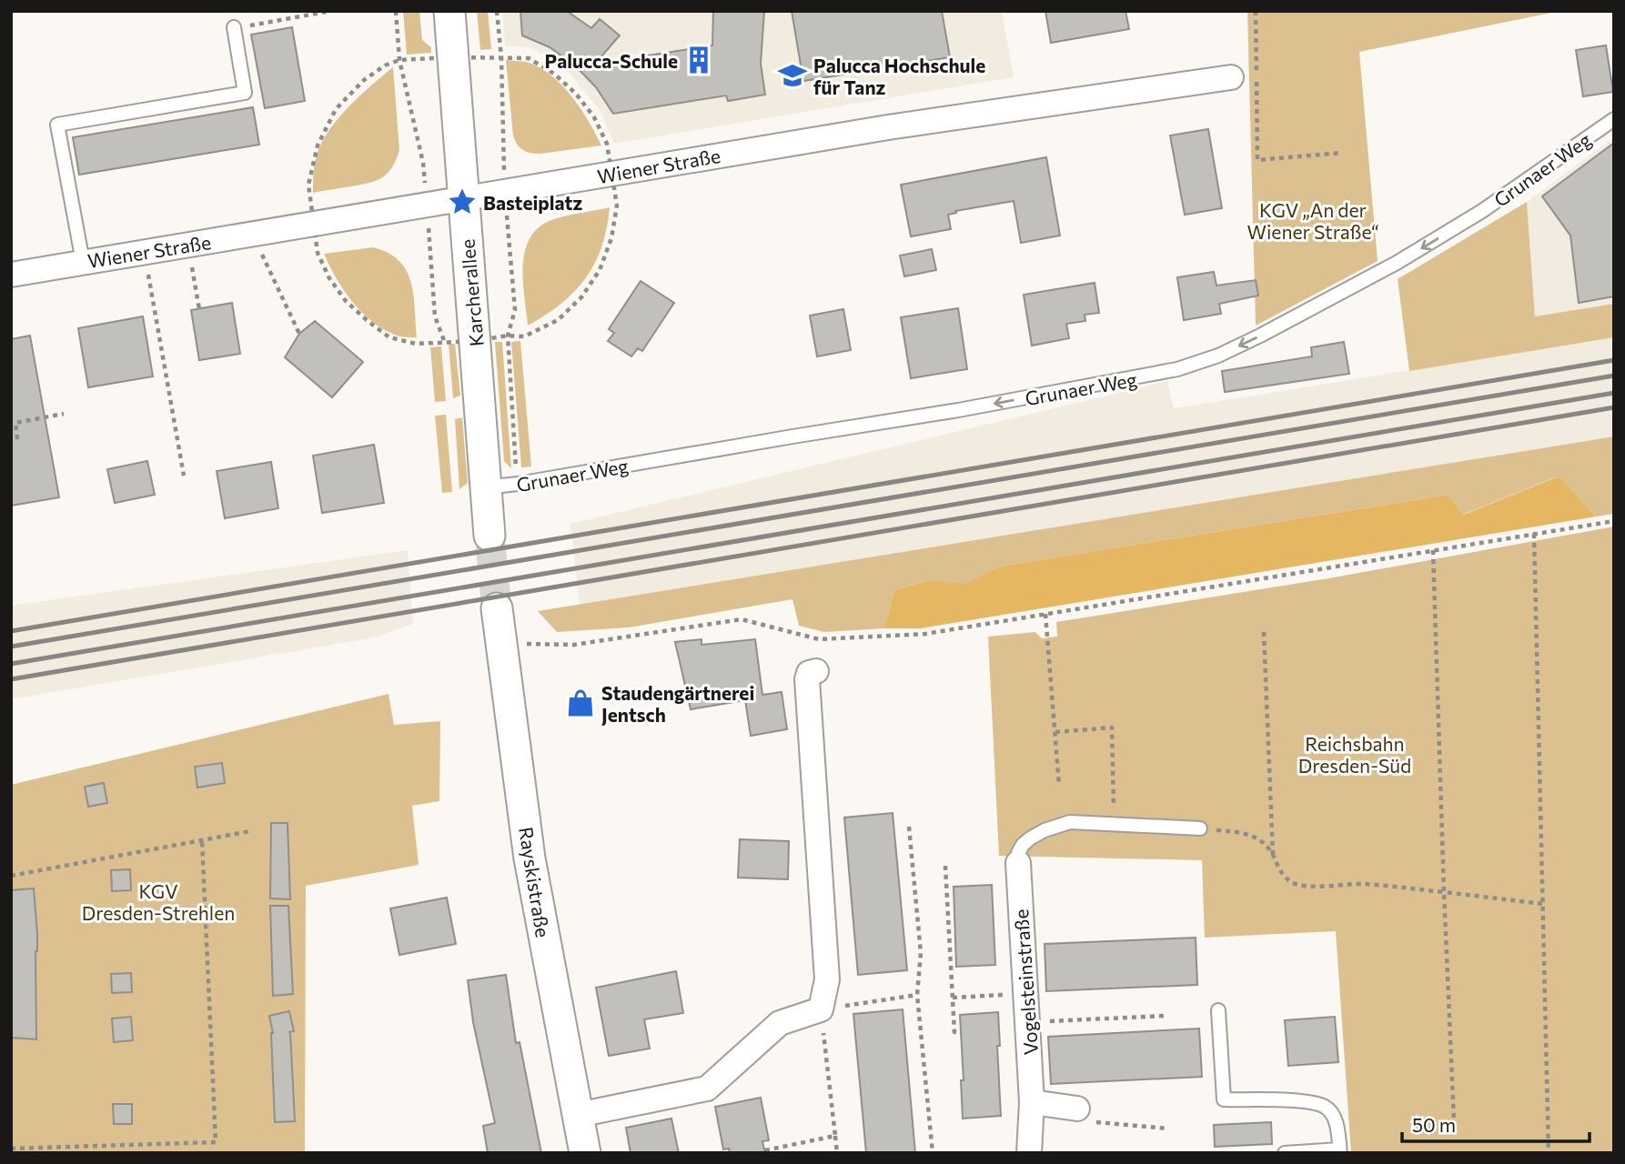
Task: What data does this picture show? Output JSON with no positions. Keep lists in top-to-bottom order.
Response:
{
  "streets": {
    "street": [
      "Wiener Straße",
      "Karcherallee",
      "Rayskistraße",
      "Vogelsteinstraße"
    ],
    "lane": ["Grunaer Weg"]
  },
  "crossings": [
    ["Wiener Straße", "Karcherallee"],
    ["Grunaer Weg", "Karcherallee"]
  ],
  "one_way": ["Grunaer Weg"],
  "parks": ["KGV „An der Wiener Straße“", "Reichsbahn Dresden-Süd", "KGV Dresden-Strehlen"],
  "places": {
    "building": ["Palucca-Schule"],
    "school or university": ["Palucca Hochschule für Tanz"],
    "place": ["Basteiplatz"],
    "shop": ["Staudengärtnerei Jentsch"]
  },
  "scale_bar": "50 m"
}
